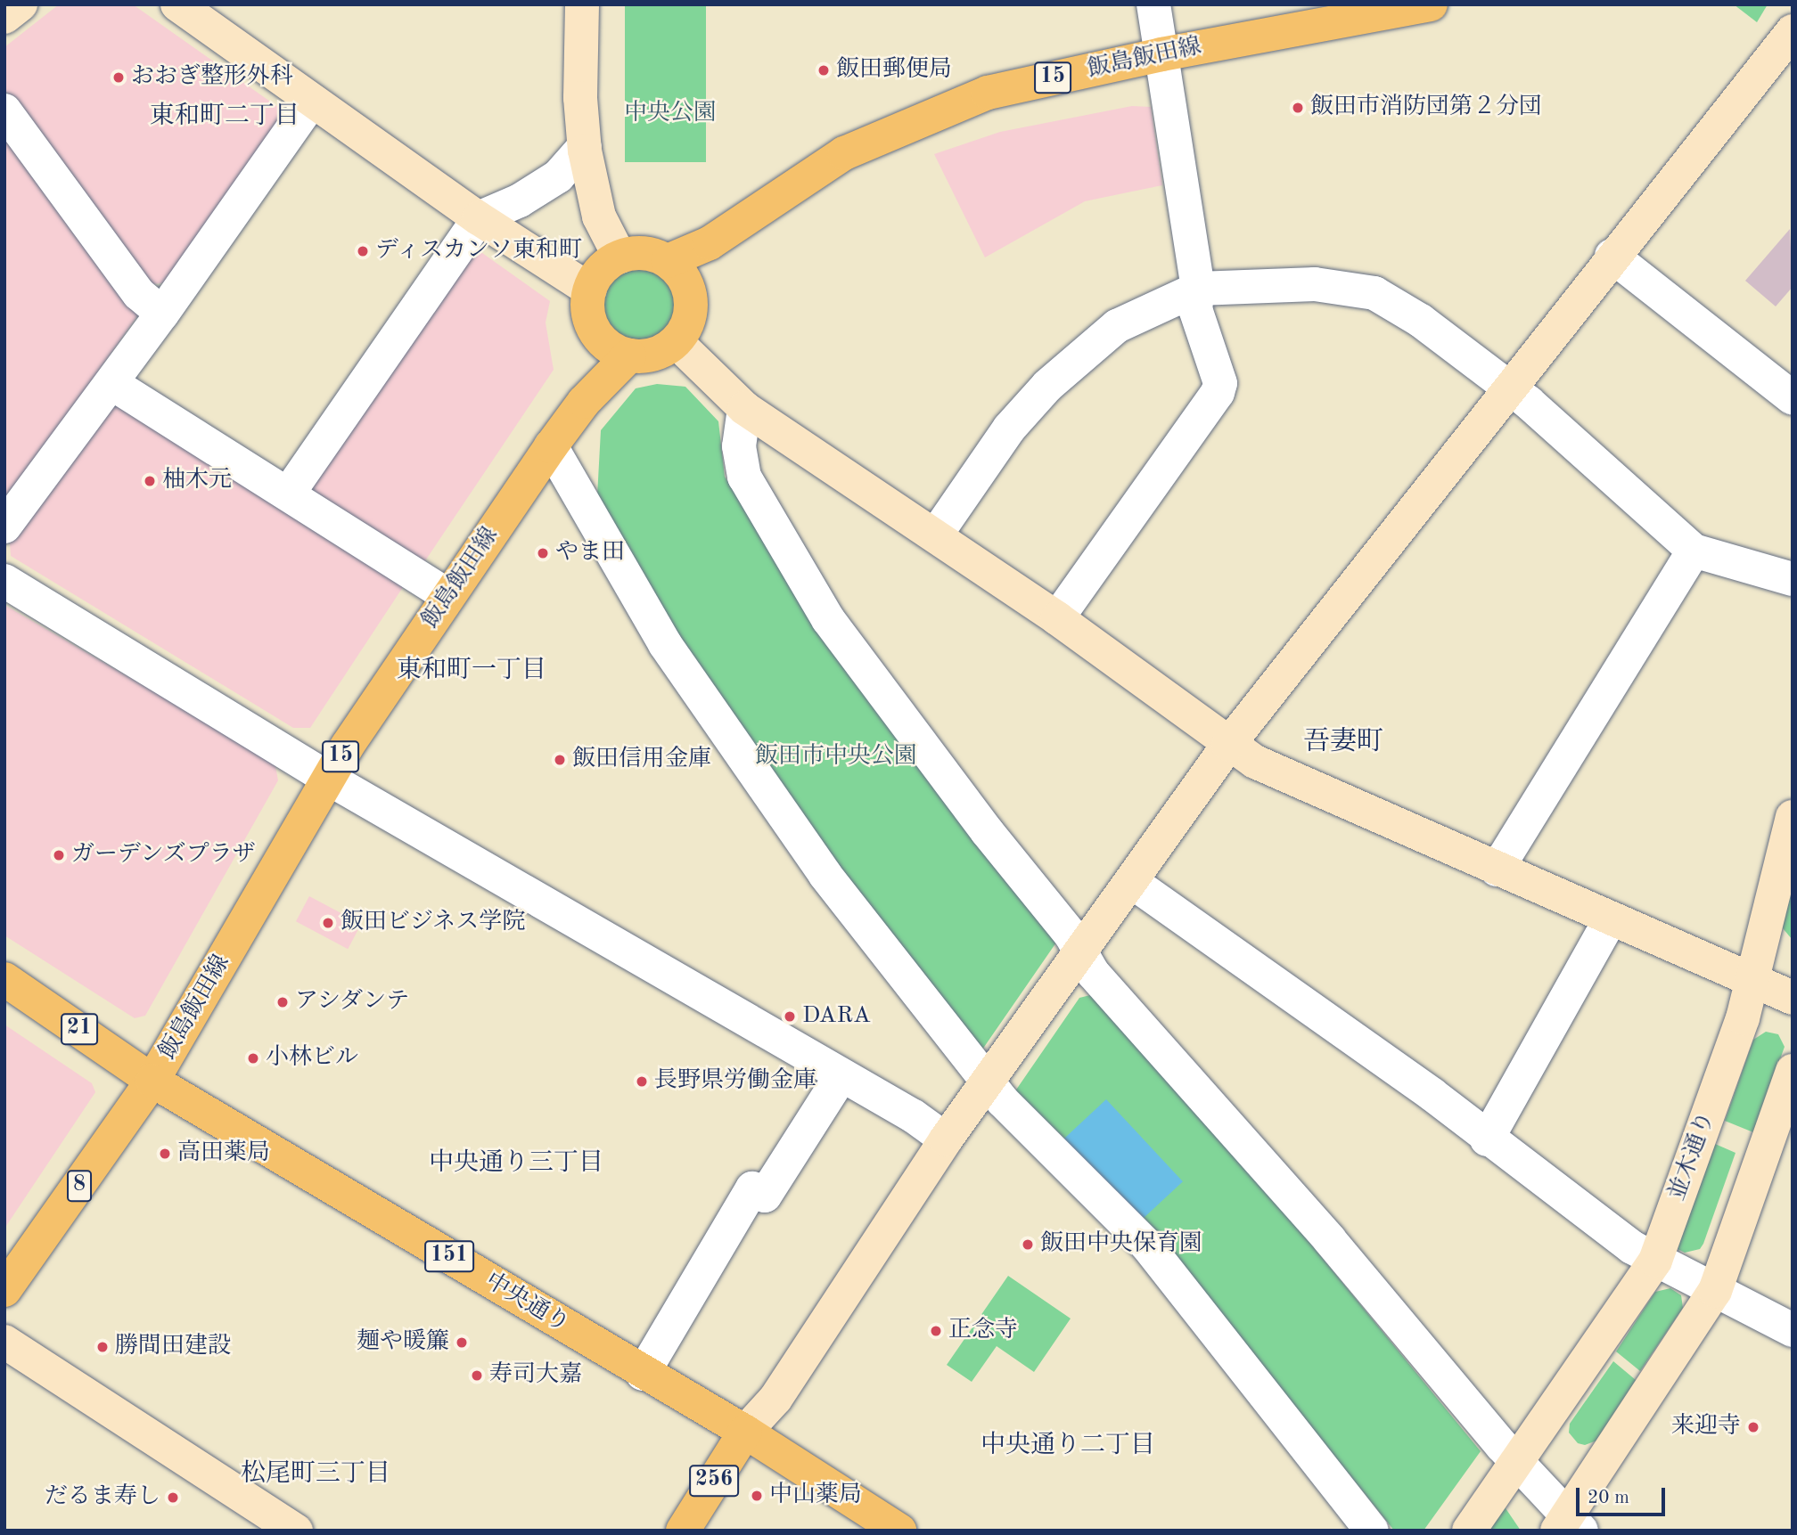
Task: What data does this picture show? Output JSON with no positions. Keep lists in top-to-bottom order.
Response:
{
  "streets": {
    "main road": [
      "飯島飯田線",
      "15",
      "21",
      "8",
      "151",
      "中央通り",
      "256"
    ],
    "street": ["並木通り"]
  },
  "crossings": [
    ["飯島飯田線", "21"],
    ["飯島飯田線", "8"],
    ["飯島飯田線", "中央通り"],
    ["21", "8"],
    ["21", "中央通り"],
    ["8", "中央通り"],
    ["中央通り", "256"]
  ],
  "districts": [
    "東和町二丁目",
    "東和町一丁目",
    "吾妻町",
    "中央通り三丁目",
    "中央通り二丁目",
    "松尾町三丁目"
  ],
  "parks": ["中央公園", "飯田市中央公園"],
  "places": [
    "飯田郵便局",
    "おおぎ整形外科",
    "飯田市消防団第２分団",
    "ディスカンソ東和町",
    "柚木元",
    "やま田",
    "飯田信用金庫",
    "ガーデンズプラザ",
    "飯田ビジネス学院",
    "アシダンテ",
    "DARA",
    "小林ビル",
    "長野県労働金庫",
    "高田薬局",
    "飯田中央保育園",
    "正念寺",
    "麺や暖簾",
    "勝間田建設",
    "寿司大嘉",
    "来迎寺",
    "中山薬局",
    "だるま寿し"
  ],
  "scale_bar": "20 m"
}
